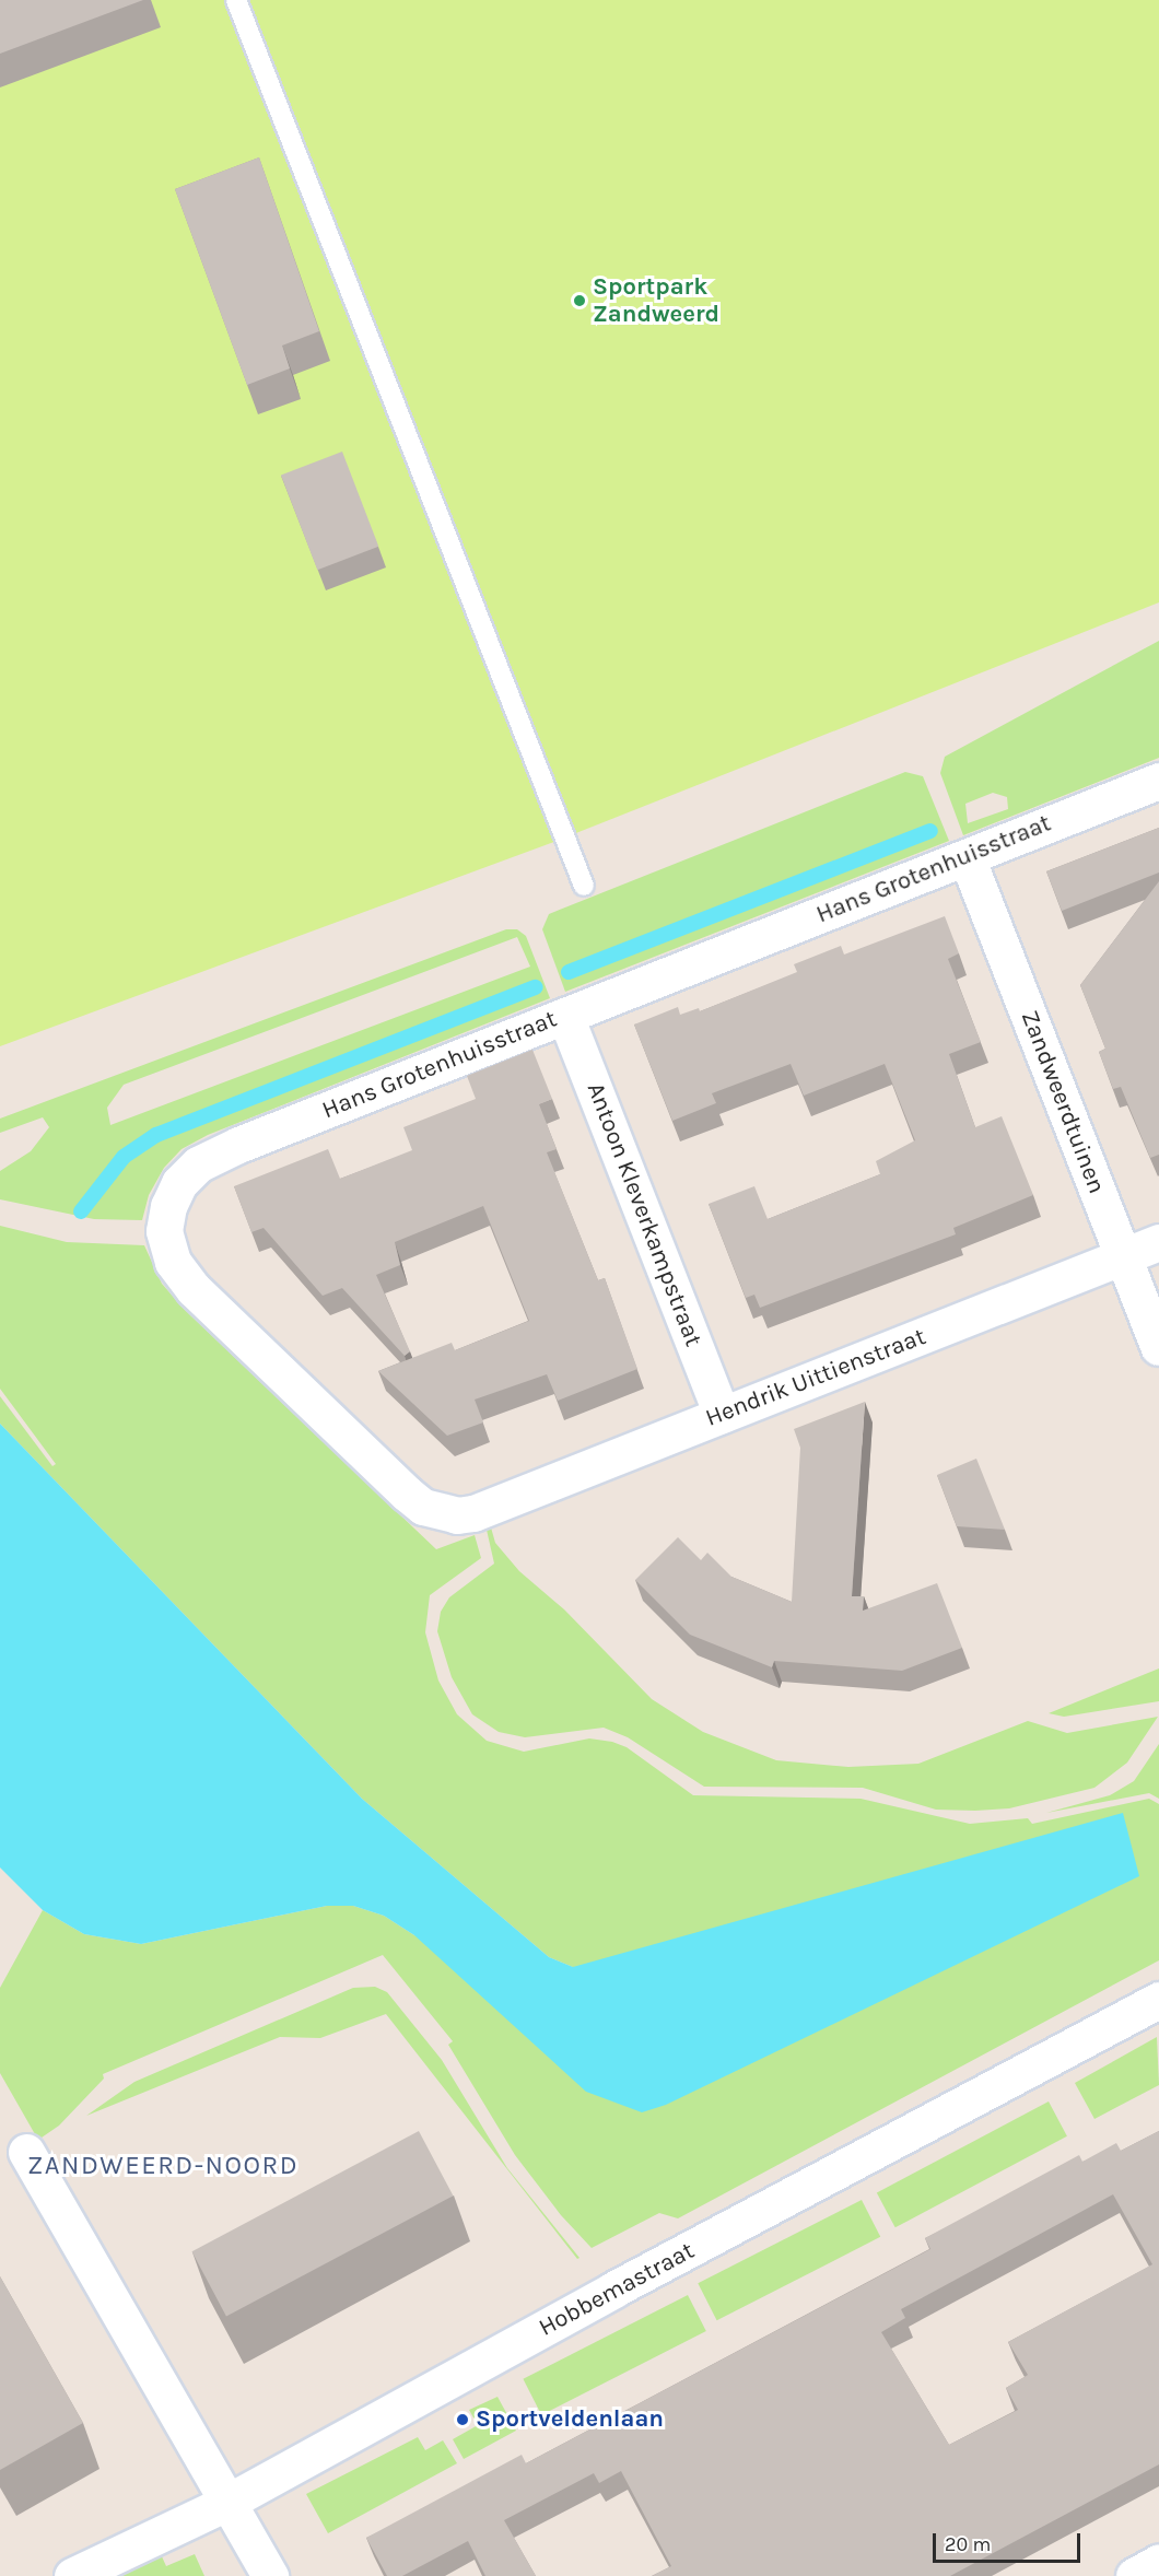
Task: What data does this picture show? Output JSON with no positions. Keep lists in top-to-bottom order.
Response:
{
  "streets": {
    "street": [
      "Hans Grotenhuisstraat",
      "Zandweerdtuinen",
      "Antoon Kleverkampstraat",
      "Hendrik Uittienstraat",
      "Hobbemastraat"
    ]
  },
  "crossings": [
    ["Hans Grotenhuisstraat", "Zandweerdtuinen"],
    ["Hans Grotenhuisstraat", "Antoon Kleverkampstraat"],
    ["Hans Grotenhuisstraat", "Hendrik Uittienstraat"],
    ["Zandweerdtuinen", "Hendrik Uittienstraat"],
    ["Antoon Kleverkampstraat", "Hendrik Uittienstraat"]
  ],
  "districts": ["ZANDWEERD-NOORD"],
  "places": ["Sportpark Zandweerd", "Sportveldenlaan"],
  "scale_bar": "20 m"
}
